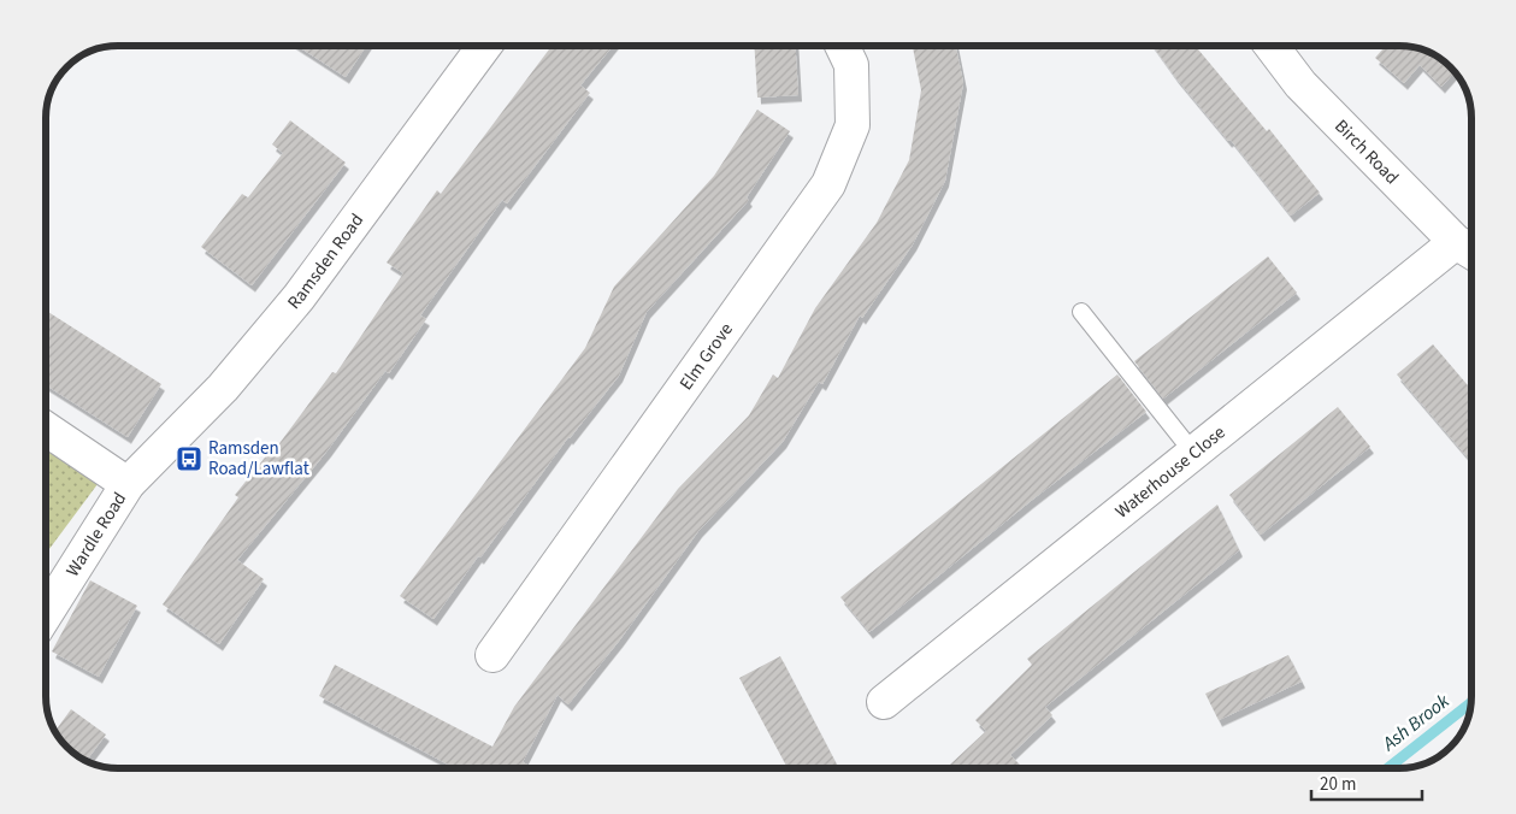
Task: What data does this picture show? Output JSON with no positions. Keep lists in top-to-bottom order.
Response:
{
  "streets": {
    "street": [
      "Birch Road",
      "Ramsden Road",
      "Elm Grove",
      "Waterhouse Close",
      "Wardle Road"
    ]
  },
  "crossings": [
    ["Birch Road", "Waterhouse Close"],
    ["Ramsden Road", "Wardle Road"]
  ],
  "water": ["Ash Brook"],
  "places": {
    "bus stop": ["Ramsden Road/Lawflat"]
  },
  "scale_bar": "20 m"
}
